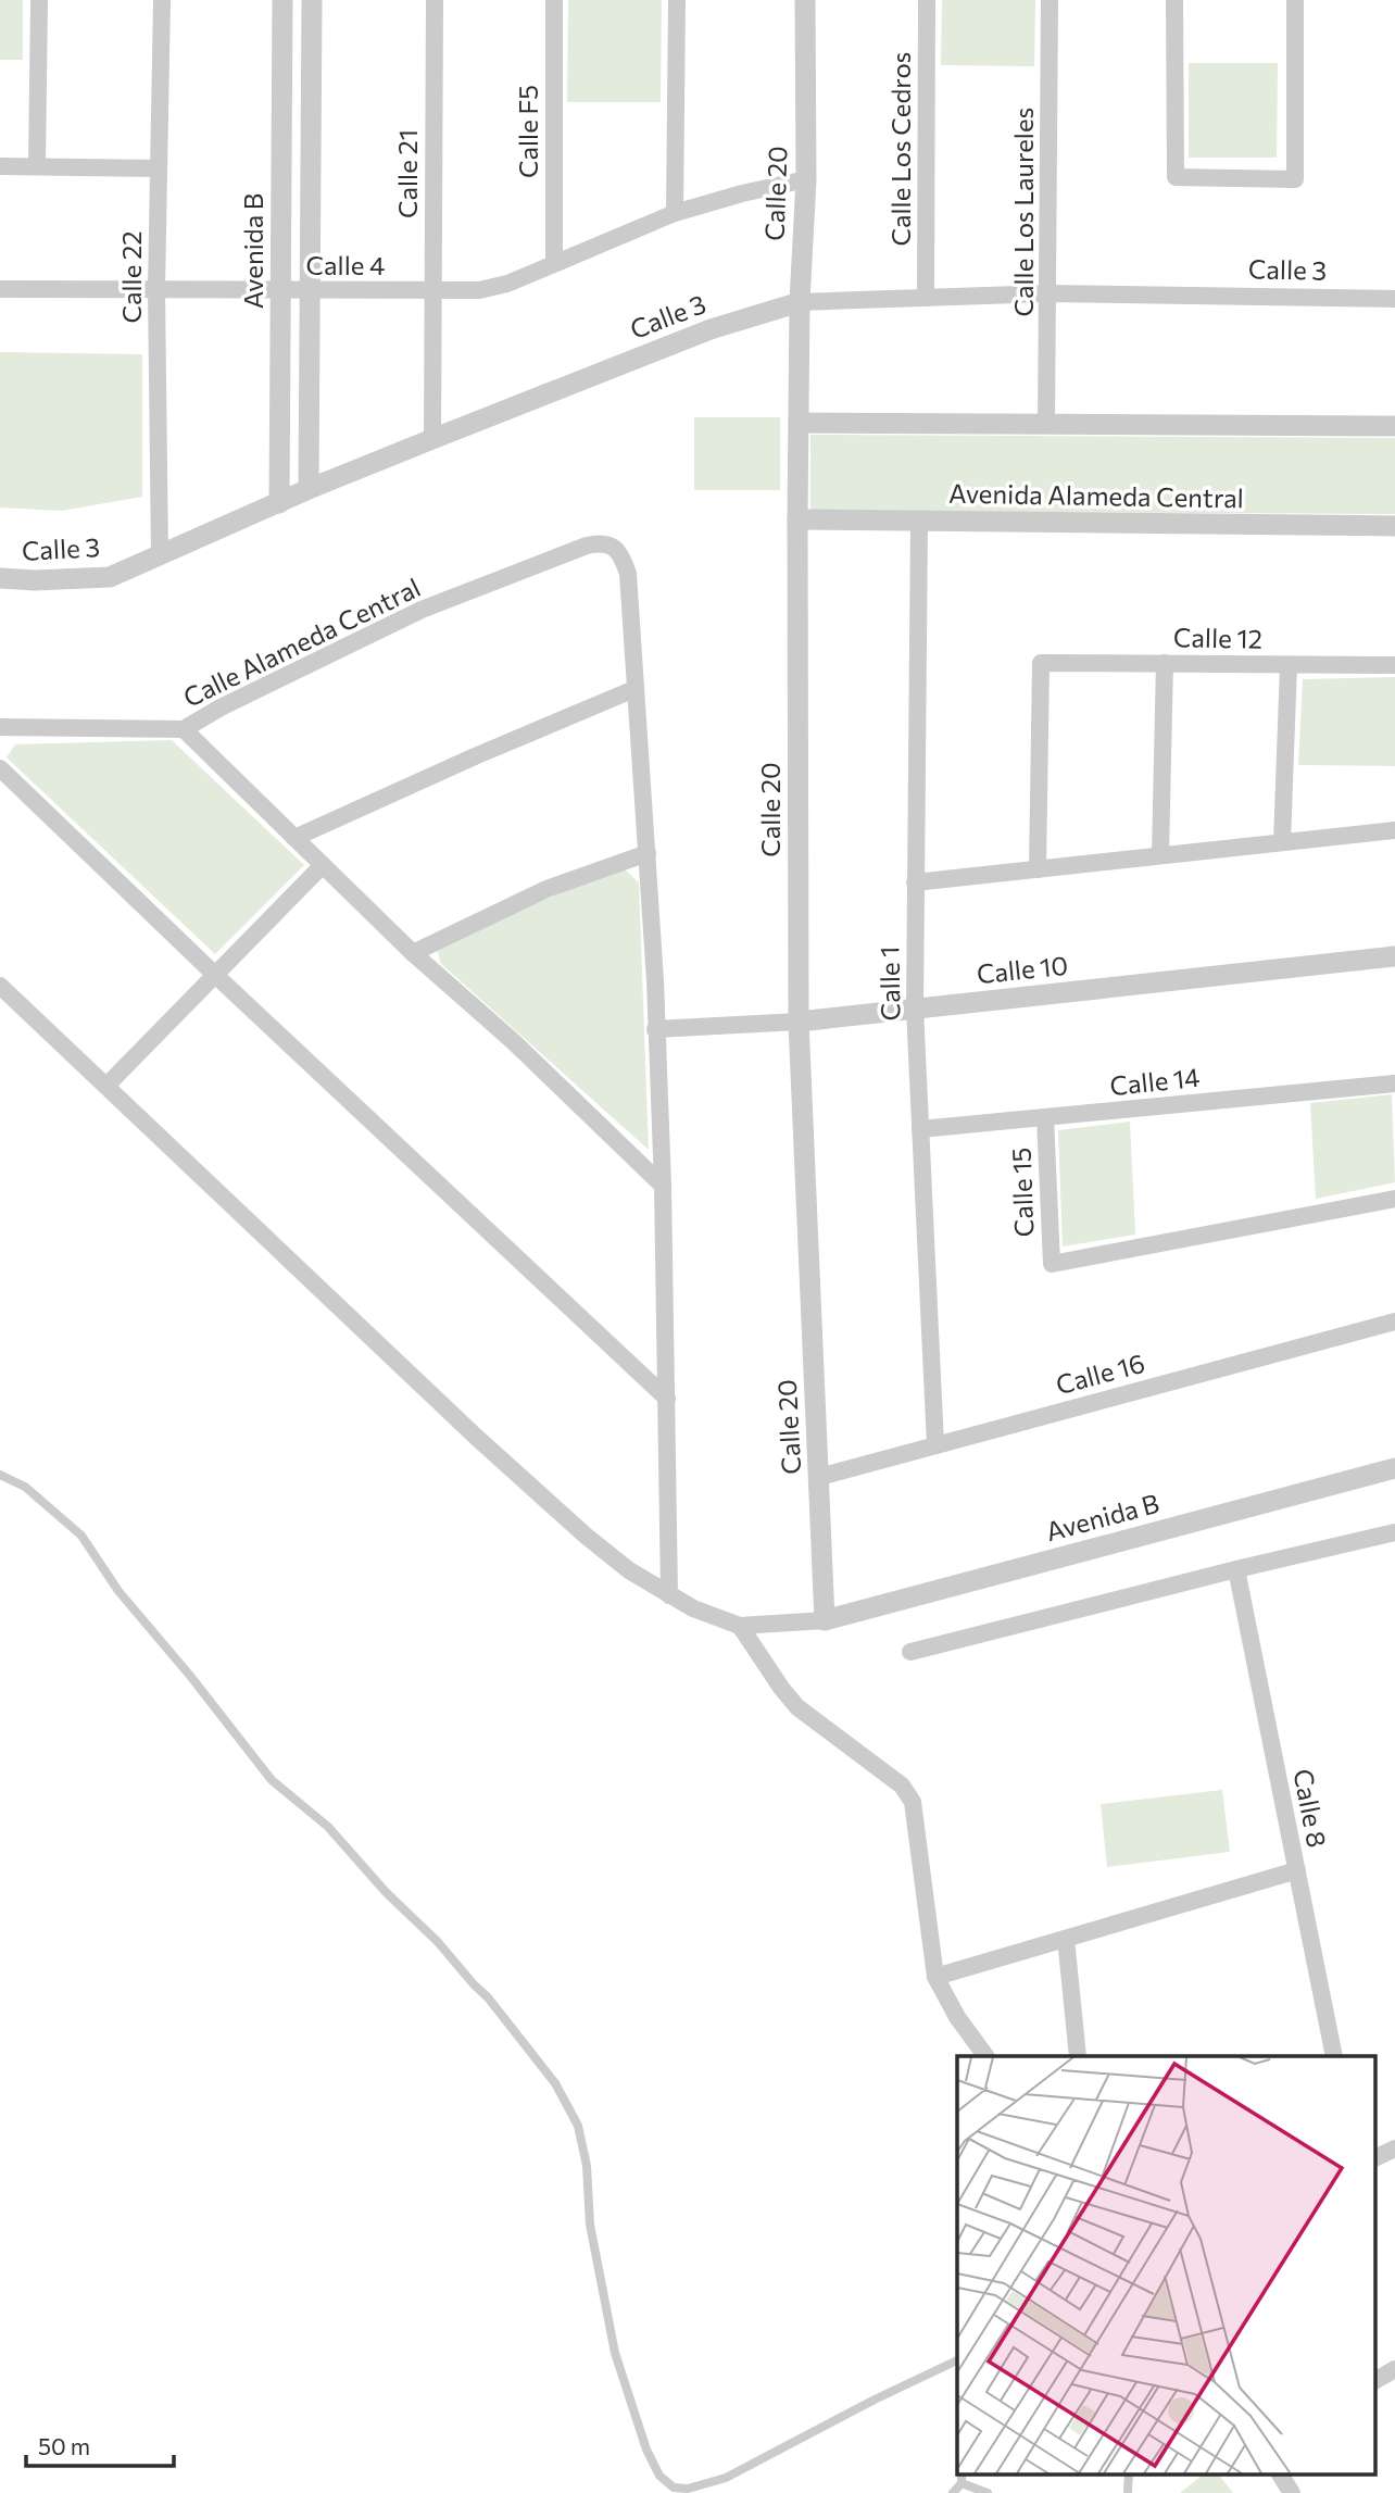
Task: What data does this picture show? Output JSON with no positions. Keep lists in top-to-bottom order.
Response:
{
  "streets": {
    "street": [
      "Calle F5",
      "Calle Los Cedros",
      "Calle 21",
      "Calle 20",
      "Calle Los Laureles",
      "Avenida B",
      "Calle 4",
      "Calle 3",
      "Calle 22",
      "Avenida Alameda Central",
      "Calle 12",
      "Calle Alameda Central",
      "Calle 10",
      "Calle 1",
      "Calle 14",
      "Calle 15",
      "Calle 16",
      "Calle 8"
    ]
  },
  "crossings": [
    ["Calle F5", "Calle 4"],
    ["Calle Los Cedros", "Calle 3"],
    ["Calle 21", "Calle 4"],
    ["Calle 21", "Calle 3"],
    ["Calle 20", "Avenida B"],
    ["Calle 20", "Calle 4"],
    ["Calle 20", "Calle 3"],
    ["Calle 20", "Avenida Alameda Central"],
    ["Calle 20", "Calle 10"],
    ["Calle 20", "Calle 16"],
    ["Calle Los Laureles", "Calle 3"],
    ["Avenida B", "Calle 4"],
    ["Avenida B", "Calle 3"],
    ["Calle 4", "Calle 22"],
    ["Calle 3", "Calle 22"],
    ["Avenida Alameda Central", "Calle 1"],
    ["Calle 10", "Calle 1"],
    ["Calle 1", "Calle 14"],
    ["Calle 1", "Calle 16"],
    ["Calle 14", "Calle 15"]
  ],
  "scale_bar": "50 m"
}
